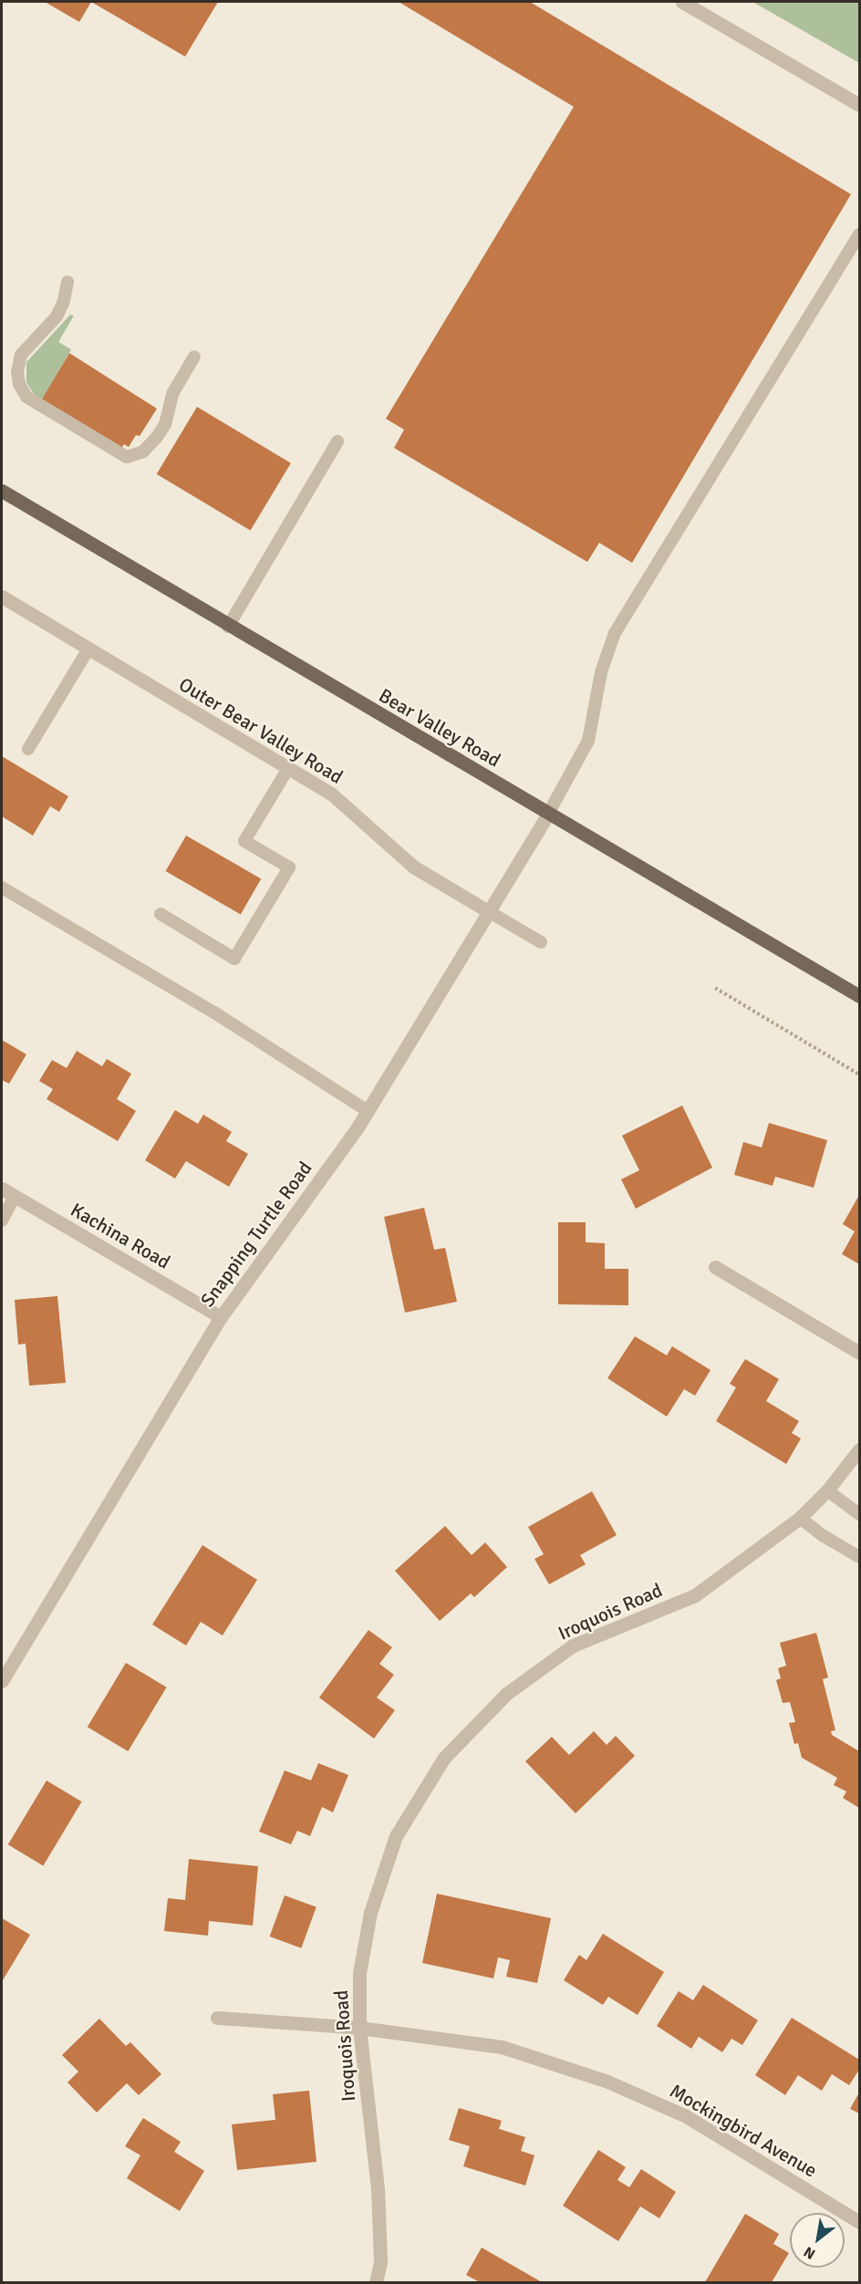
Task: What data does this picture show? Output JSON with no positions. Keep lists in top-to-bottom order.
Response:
{
  "streets": {
    "main road": ["Bear Valley Road"],
    "street": [
      "Outer Bear Valley Road",
      "Snapping Turtle Road",
      "Kachina Road",
      "Iroquois Road",
      "Mockingbird Avenue"
    ]
  },
  "crossings": [
    ["Bear Valley Road", "Snapping Turtle Road"],
    ["Outer Bear Valley Road", "Snapping Turtle Road"],
    ["Snapping Turtle Road", "Kachina Road"],
    ["Iroquois Road", "Mockingbird Avenue"]
  ],
  "north": "bottom left"
}
